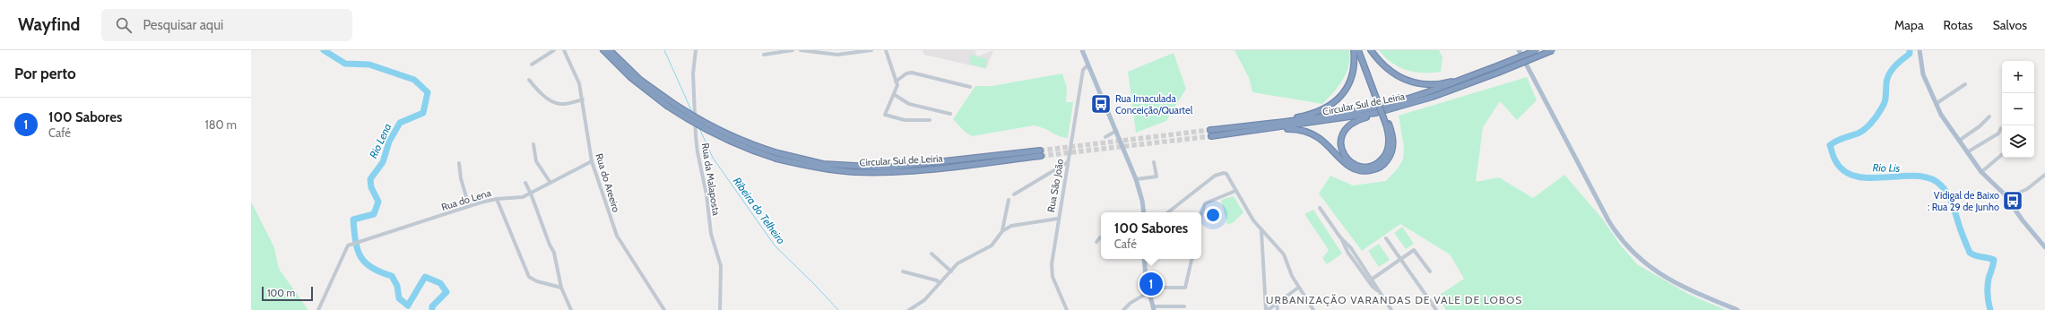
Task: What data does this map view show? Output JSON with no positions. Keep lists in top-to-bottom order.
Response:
{
  "streets": {
    "highway": ["Circular Sul de Leiria"],
    "street": [
      "Rua da Malaposta",
      "Rua do Areeiro",
      "Rua São João",
      "Rua do Lena"
    ]
  },
  "crossings": [
    ["Rua do Areeiro", "Rua do Lena"]
  ],
  "districts": ["URBANIZAÇÃO VARANDAS DE VALE DE LOBOS"],
  "water": ["Rio Lena", "Rio Lis", "Ribeira do Telheiro"],
  "places": {
    "bus stop": ["Rua Imaculada Conceição/Quartel", "Vidigal de Baixo : Rua 29 de Junho"]
  },
  "scale_bar": "100 m",
  "page": {
    "header": "Wayfind",
    "search": "Pesquisar aqui",
    "nav": ["Mapa", "Rotas", "Salvos"],
    "heading": "Por perto",
    "map_buttons": ["+", "−"],
    "list": [
      {
        "mark": "1",
        "name": "100 Sabores",
        "note": "Café",
        "value": "180 m"
      }
    ],
    "popup": ["100 Sabores", "Café"],
    "pins": "1",
    "scale": "100 m"
  }
}
